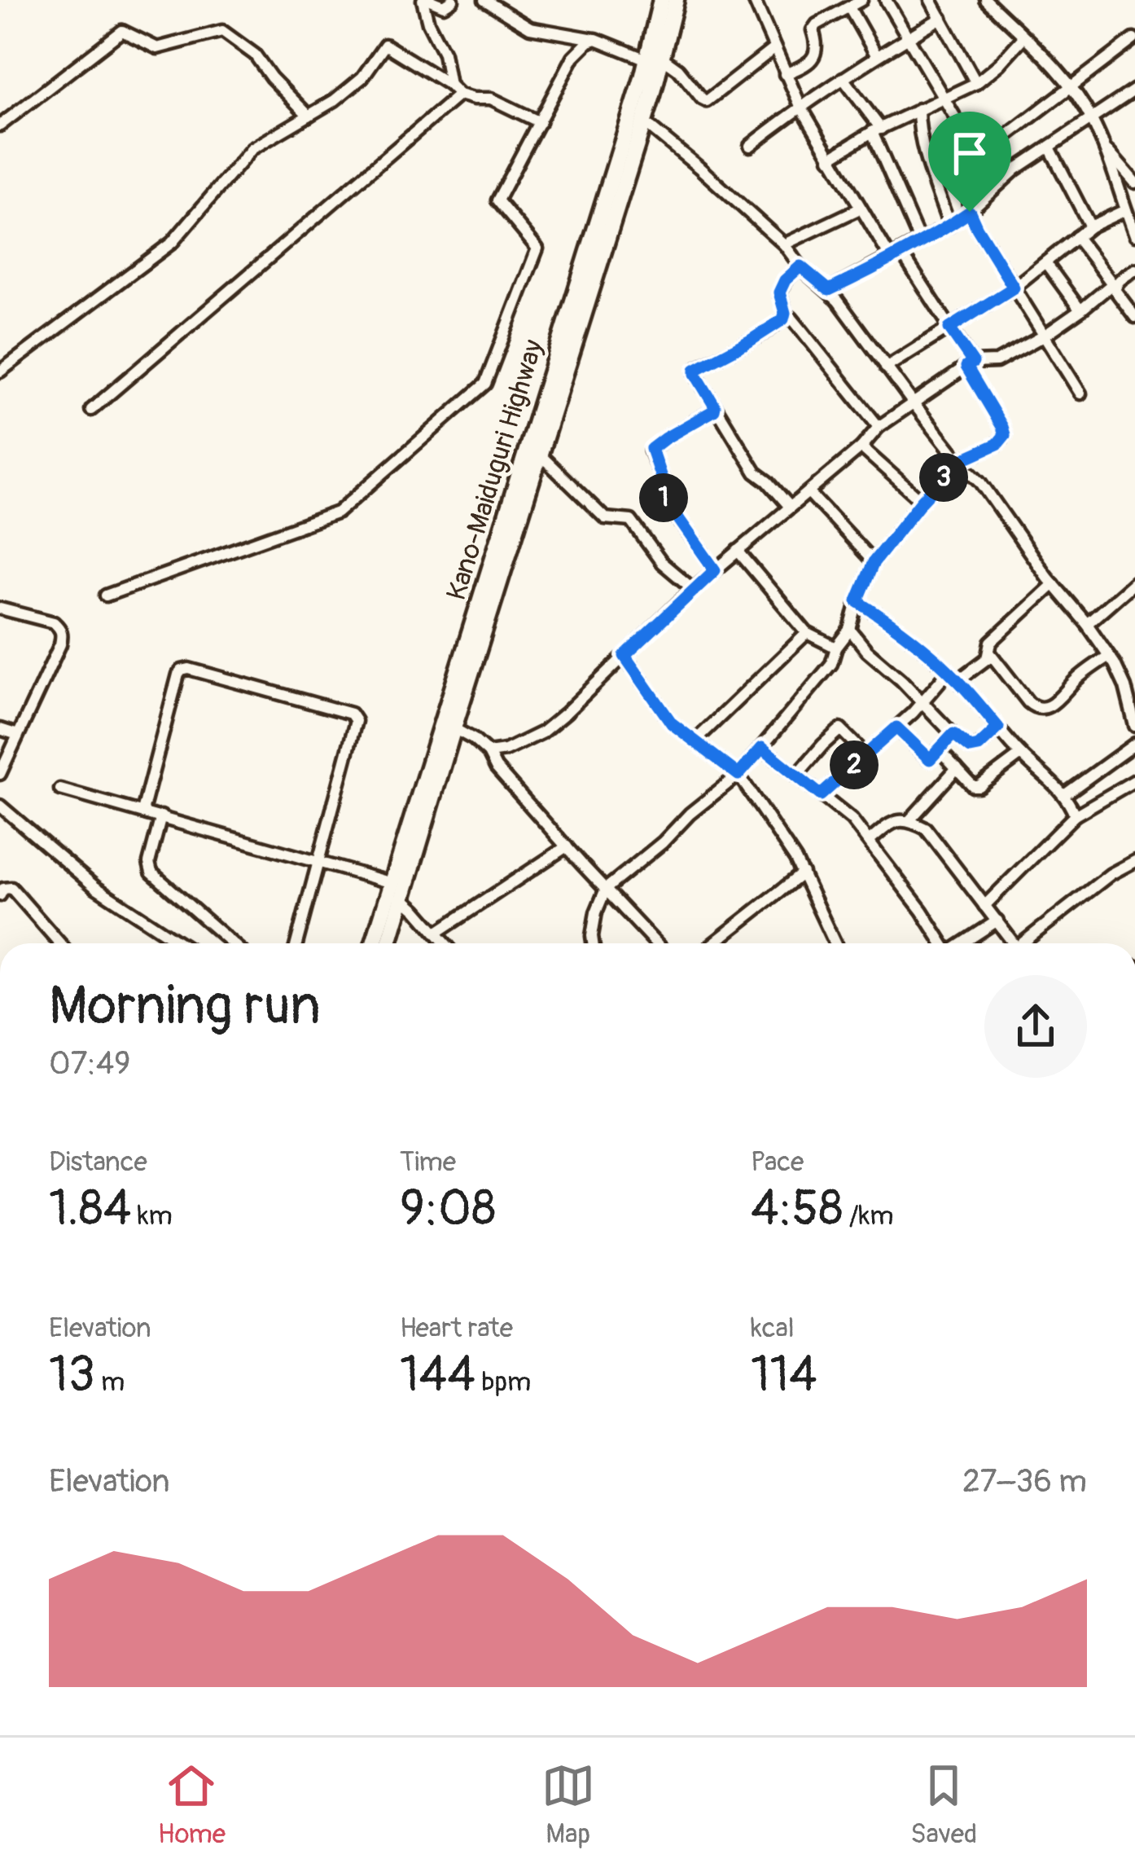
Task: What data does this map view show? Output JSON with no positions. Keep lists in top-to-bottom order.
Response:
{
  "streets": {
    "highway": ["Kano-Maiduguri Highway"]
  },
  "page": {
    "pins": ["3", "1", "2"],
    "heading": ["Morning run", "07:49"],
    "stats": [
      ["Distance", "1.84 km"],
      ["Time", "9:08"],
      ["Pace", "4:58 /km"],
      ["Elevation", "13 m"],
      ["Heart rate", "144 bpm"],
      ["kcal", "114"]
    ],
    "chart": ["Elevation", "27–36 m"],
    "tabs": ["Home", "Map", "Saved"]
  }
}
